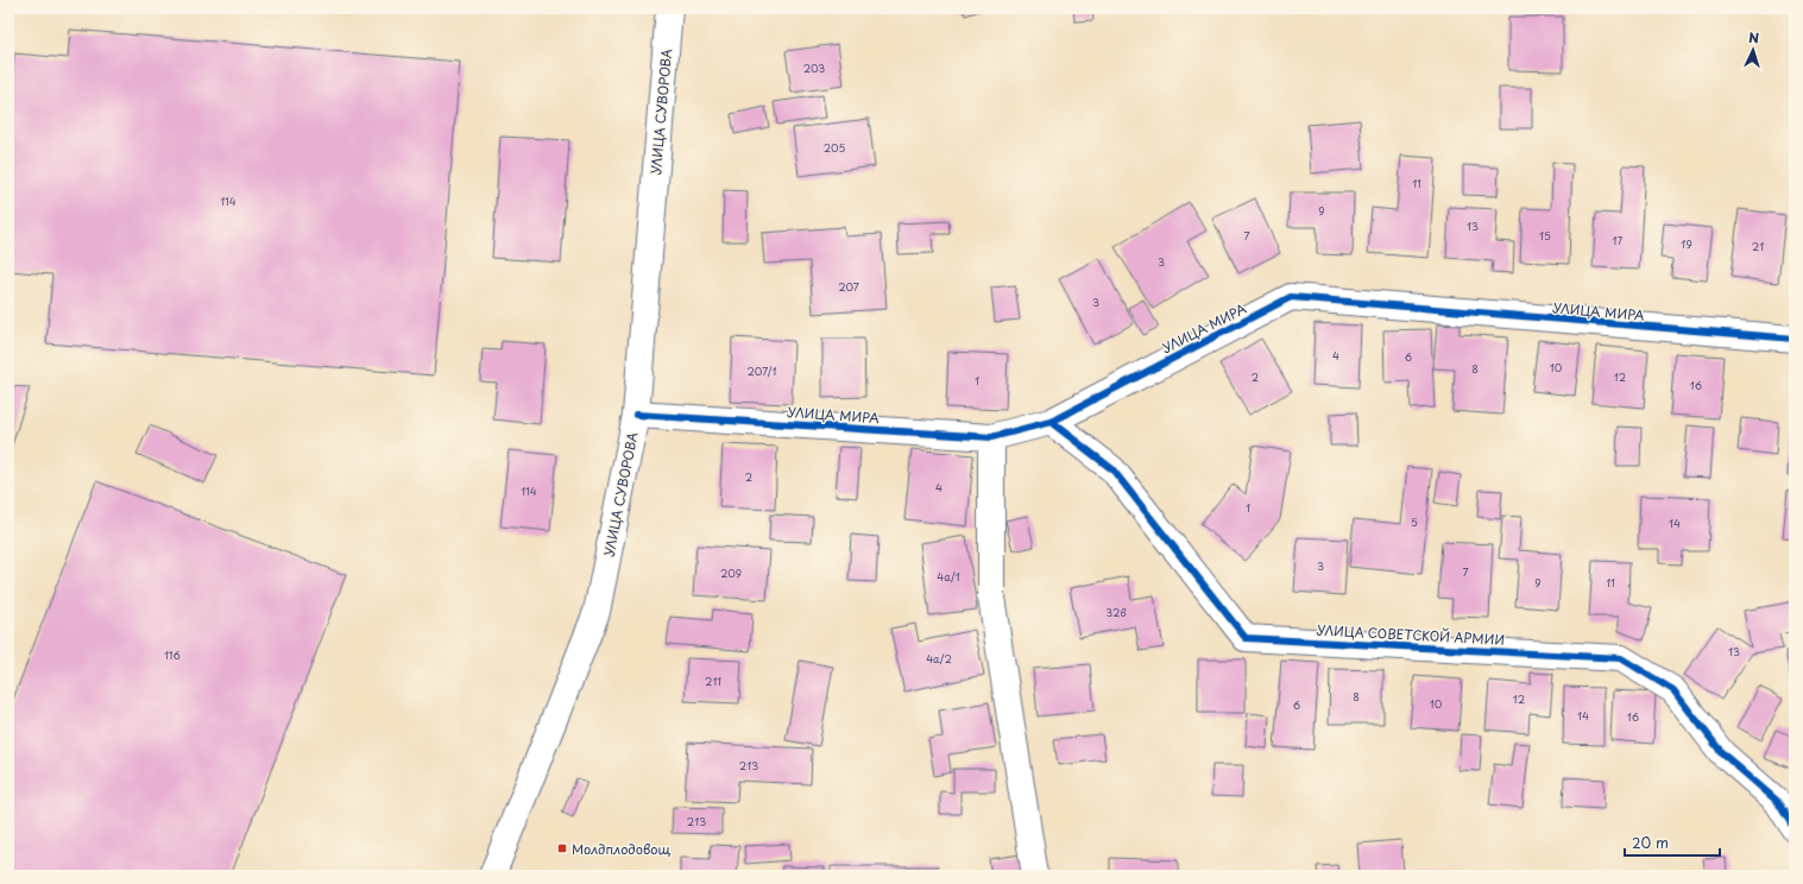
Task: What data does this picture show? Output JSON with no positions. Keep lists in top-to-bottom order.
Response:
{
  "streets": {
    "street": ["УЛИЦА СУВОРОВА", "УЛИЦА МИРА", "УЛИЦА СОВЕТСКОЙ АРМИИ"]
  },
  "crossings": [
    ["УЛИЦА СУВОРОВА", "УЛИЦА МИРА"],
    ["УЛИЦА МИРА", "УЛИЦА СОВЕТСКОЙ АРМИИ"]
  ],
  "places": {
    "transit": ["Молдплодовощ"]
  },
  "house_numbers": [
    "203",
    "205",
    "11",
    "114",
    "9",
    "13",
    "7",
    "15",
    "17",
    "19",
    "21",
    "3",
    "207",
    "3",
    "4",
    "6",
    "10",
    "8",
    "207/1",
    "2",
    "12",
    "1",
    "16",
    "2",
    "4",
    "114",
    "1",
    "5",
    "14",
    "3",
    "7",
    "209",
    "4а/1",
    "9",
    "11",
    "32в",
    "13",
    "116",
    "4а/2",
    "211",
    "8",
    "12",
    "10",
    "6",
    "14",
    "16",
    "213",
    "213"
  ],
  "scale_bar": "20 m",
  "north": "top"
}
